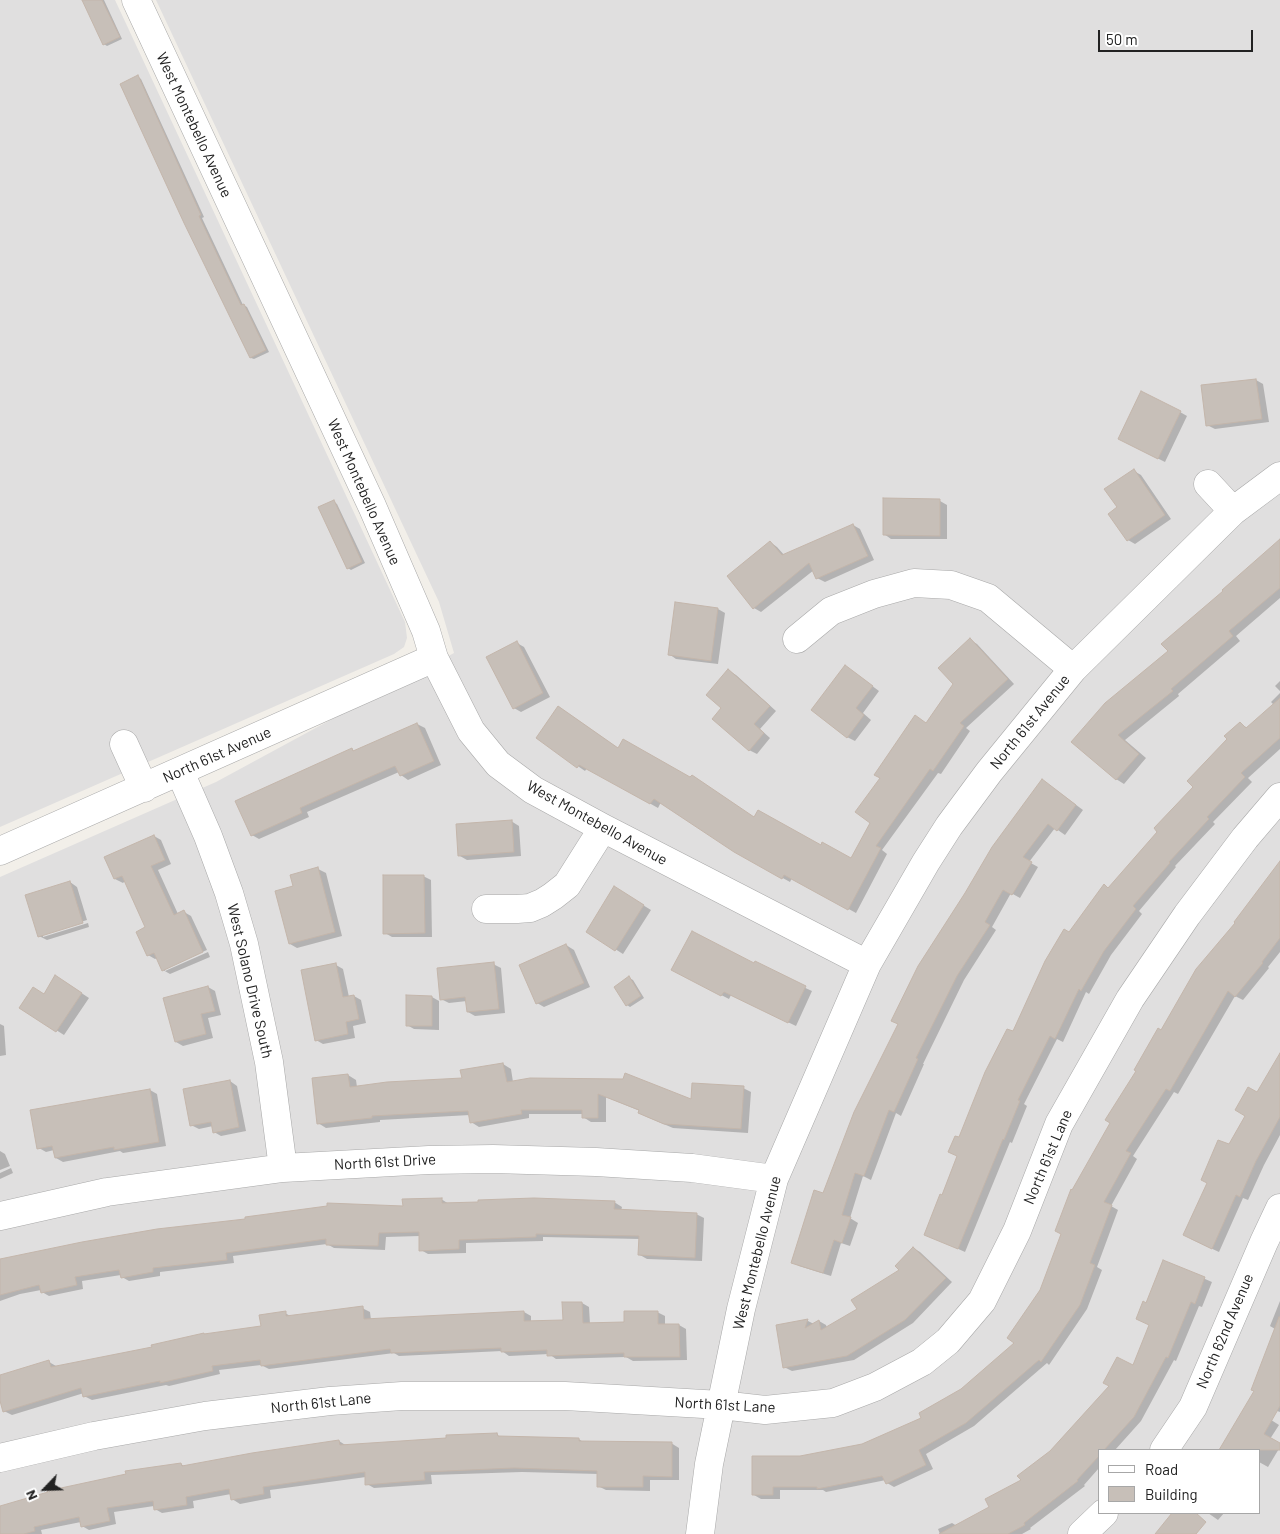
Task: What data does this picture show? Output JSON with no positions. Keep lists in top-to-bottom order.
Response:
{
  "streets": {
    "street": [
      "West Montebello Avenue",
      "North 61st Avenue",
      "West Solano Drive South",
      "North 61st Lane",
      "North 61st Drive",
      "North 62nd Avenue"
    ]
  },
  "crossings": [
    ["West Montebello Avenue", "North 61st Avenue"],
    ["West Montebello Avenue", "North 61st Lane"],
    ["West Montebello Avenue", "North 61st Drive"],
    ["North 61st Avenue", "West Solano Drive South"],
    ["West Solano Drive South", "North 61st Drive"]
  ],
  "legend": ["Road", "Building"],
  "scale_bar": "50 m",
  "north": "bottom left"
}
